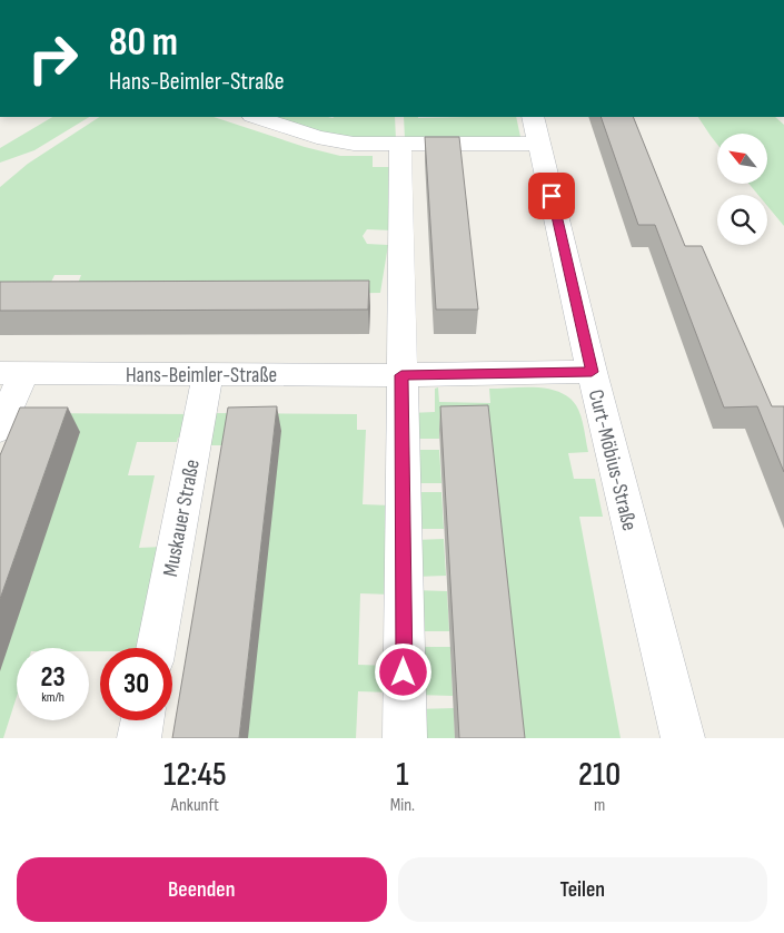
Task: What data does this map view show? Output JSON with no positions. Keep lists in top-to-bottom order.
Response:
{
  "streets": {
    "street": ["Hans-Beimler-Straße", "Curt-Möbius-Straße", "Muskauer Straße"]
  },
  "crossings": [
    ["Hans-Beimler-Straße", "Curt-Möbius-Straße"],
    ["Hans-Beimler-Straße", "Muskauer Straße"]
  ],
  "north": "top left",
  "page": {
    "turn": ["80 m", "Hans-Beimler-Straße"],
    "speed": "23 km/h",
    "limit": "30",
    "eta": [
      "12:45",
      "Ankunft",
      "1",
      "Min.",
      "210",
      "m"
    ],
    "buttons": ["Beenden", "Teilen"]
  }
}
